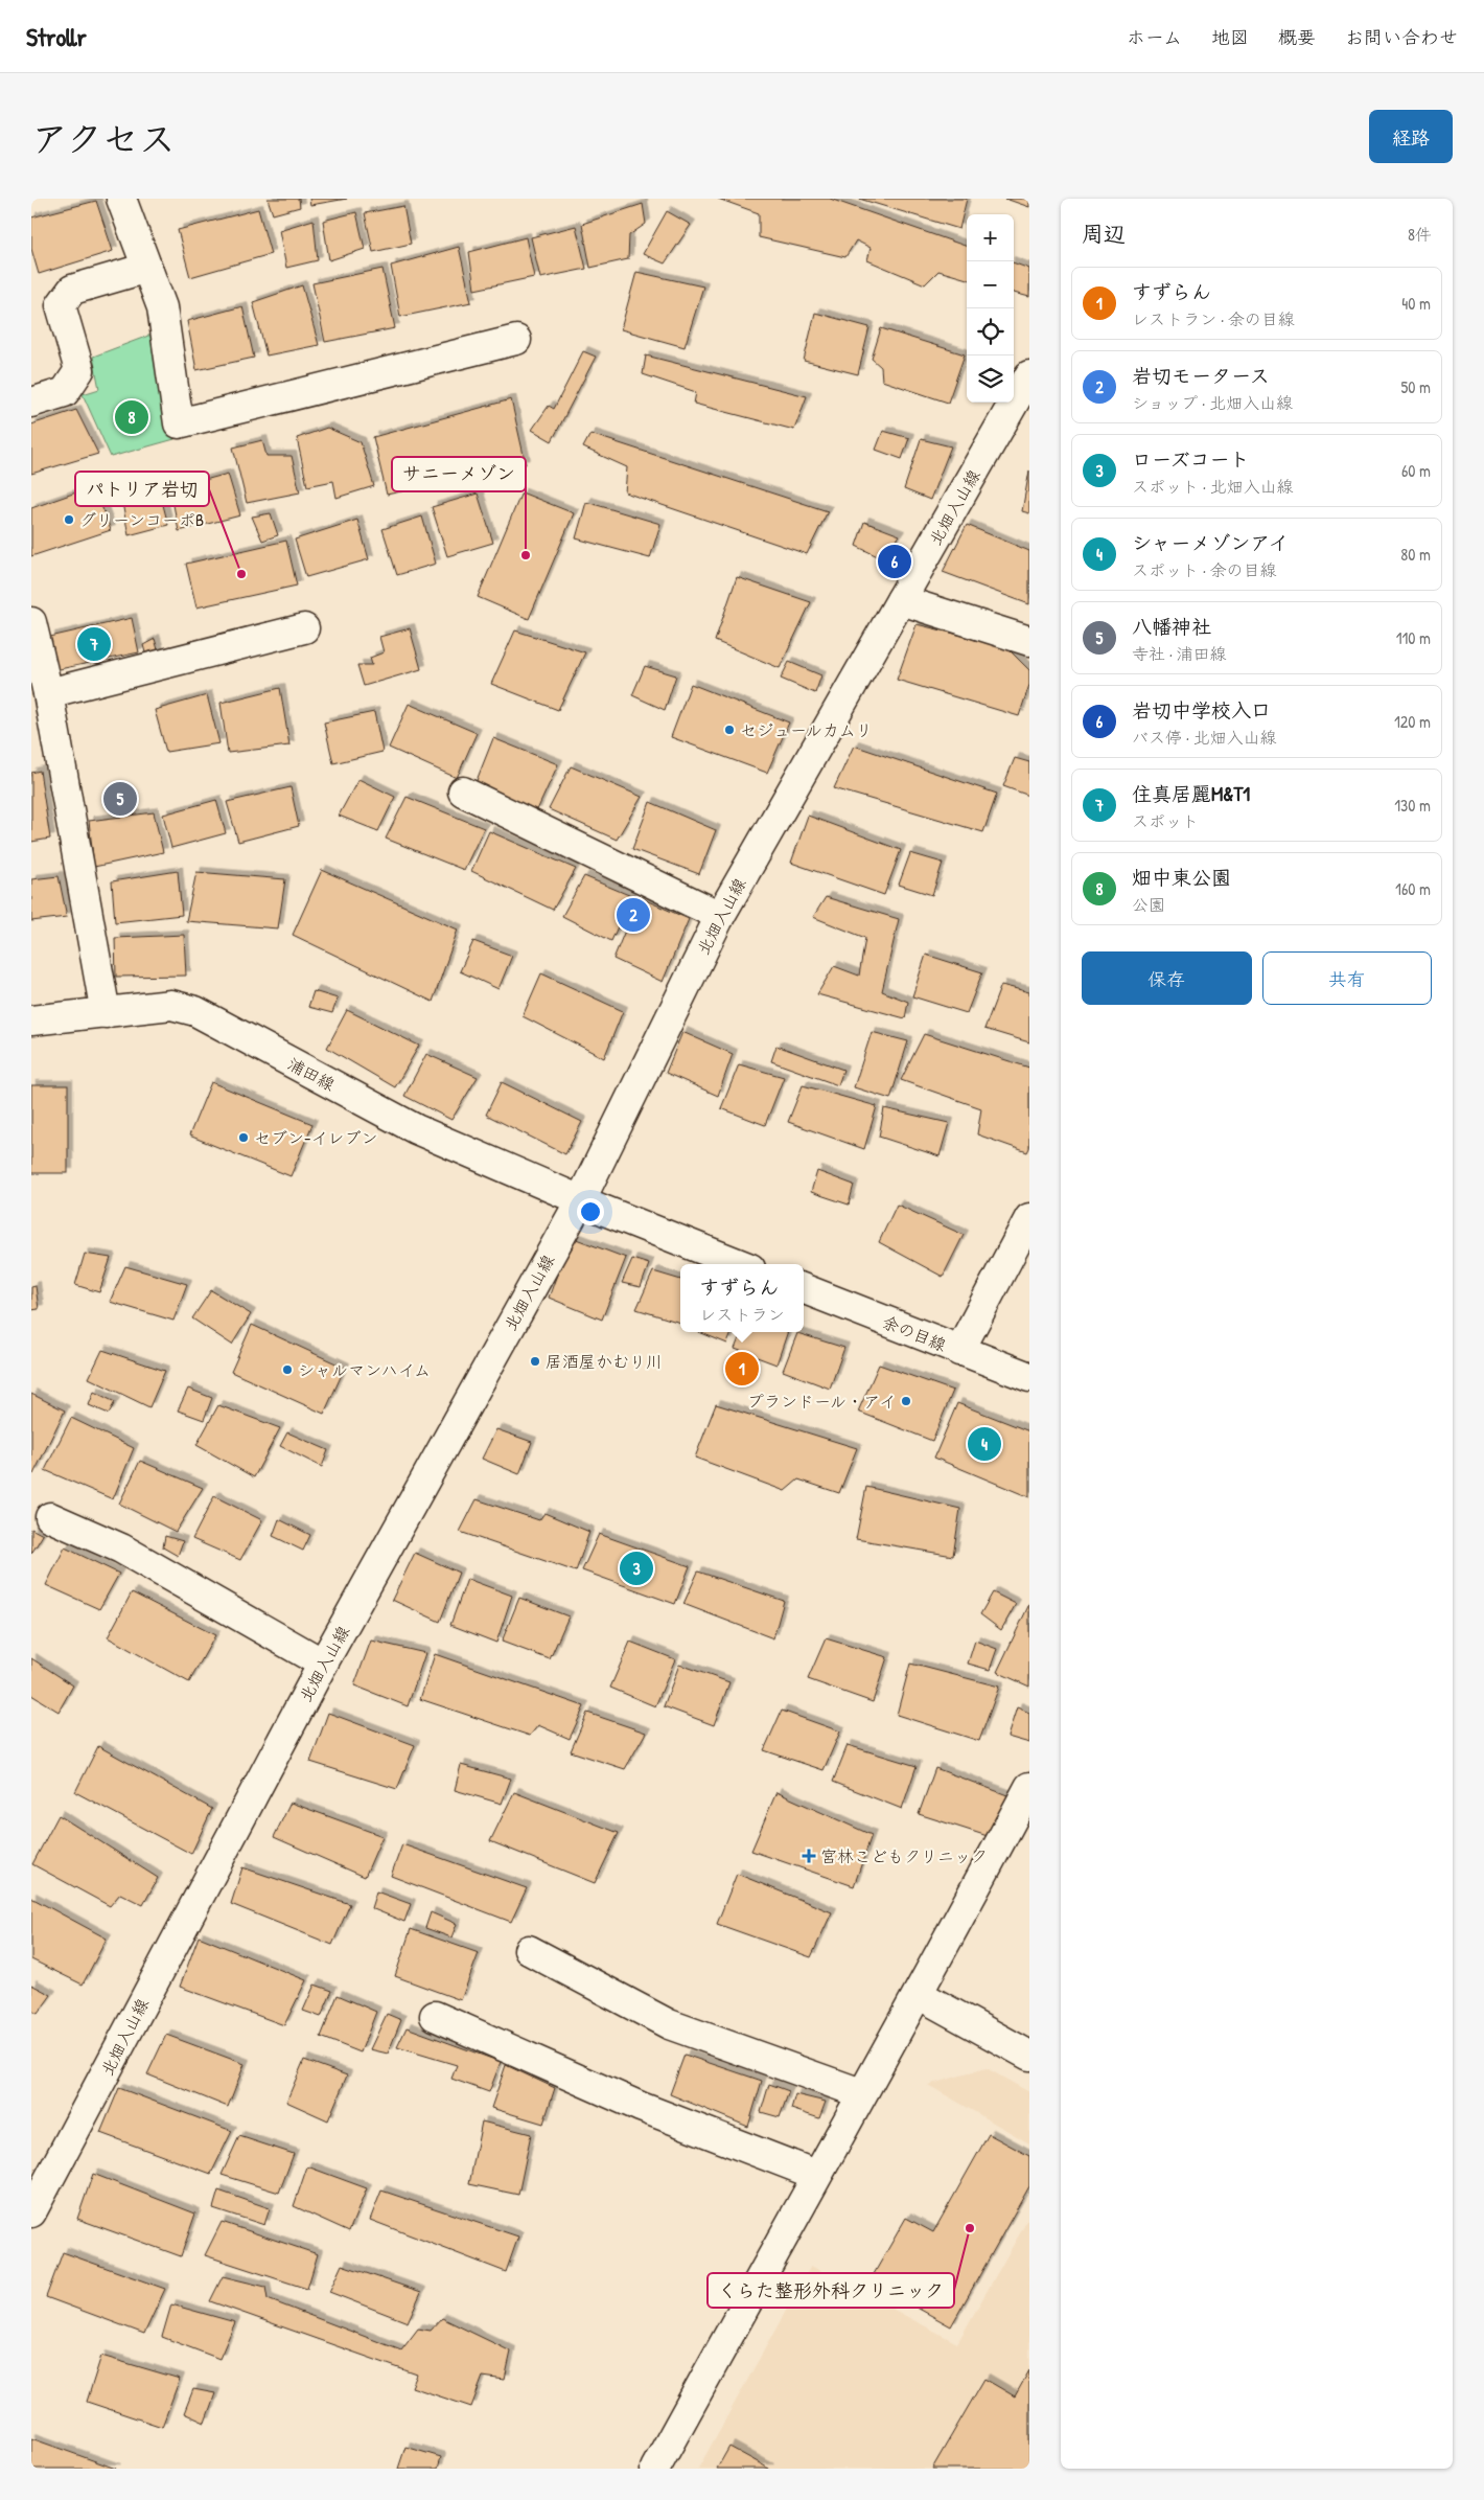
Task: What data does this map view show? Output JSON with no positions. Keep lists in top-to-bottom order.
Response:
{
  "streets": {
    "street": ["北畑入山線", "浦田線", "余の目線"]
  },
  "crossings": [
    ["北畑入山線", "浦田線"]
  ],
  "places": {
    "other": [
      "グリーンコーポB",
      "サニーメゾン",
      "パトリア岩切",
      "セジュールカムリ",
      "セブン-イレブン",
      "居酒屋かむり川",
      "シャルマンハイム",
      "プランドール・アイ",
      "くらた整形外科クリニック"
    ],
    "health": ["宮林こどもクリニック"]
  },
  "page": {
    "header": "Strollr",
    "nav": [
      "ホーム",
      "地図",
      "概要",
      "お問い合わせ"
    ],
    "title": "アクセス",
    "buttons": [
      "経路",
      ["保存", "共有"]
    ],
    "heading": ["周辺", "8件"],
    "map_buttons": ["+", "−"],
    "list": [
      {
        "mark": "1",
        "name": "すずらん",
        "note": "レストラン · 余の目線",
        "value": "40 m"
      },
      {
        "mark": "2",
        "name": "岩切モータース",
        "note": "ショップ · 北畑入山線",
        "value": "50 m"
      },
      {
        "mark": "3",
        "name": "ローズコート",
        "note": "スポット · 北畑入山線",
        "value": "60 m"
      },
      {
        "mark": "4",
        "name": "シャーメゾンアイ",
        "note": "スポット · 余の目線",
        "value": "80 m"
      },
      {
        "mark": "5",
        "name": "八幡神社",
        "note": "寺社 · 浦田線",
        "value": "110 m"
      },
      {
        "mark": "6",
        "name": "岩切中学校入口",
        "note": "バス停 · 北畑入山線",
        "value": "120 m"
      },
      {
        "mark": "7",
        "name": "住真居麗M&T1",
        "note": "スポット",
        "value": "130 m"
      },
      {
        "mark": "8",
        "name": "畑中東公園",
        "note": "公園",
        "value": "160 m"
      }
    ],
    "pins": [
      "8",
      "6",
      "7",
      "5",
      "2",
      "1",
      "4",
      "3"
    ],
    "popup": ["すずらん", "レストラン"]
  }
}
